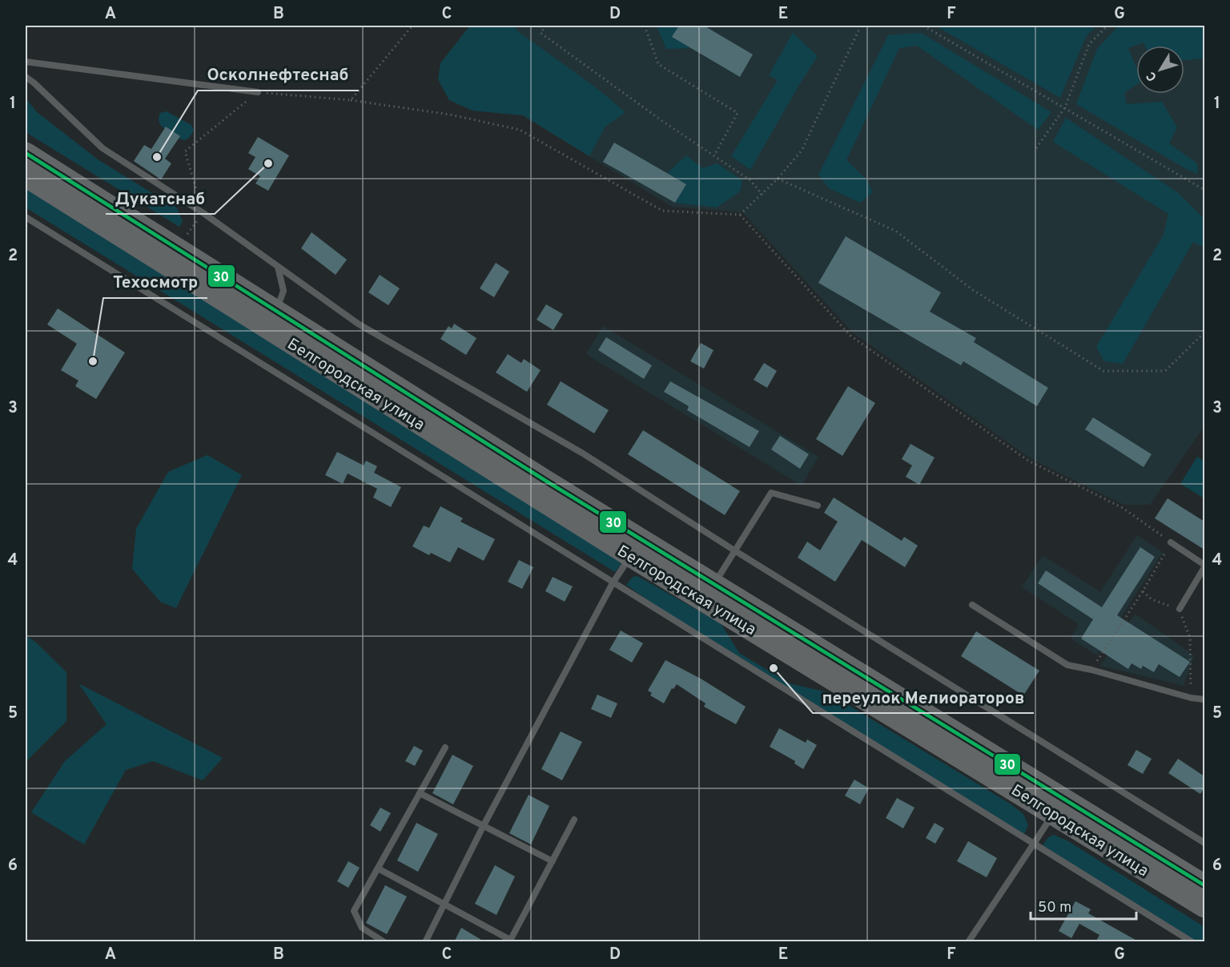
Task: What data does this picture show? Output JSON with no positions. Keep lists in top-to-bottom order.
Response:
{
  "streets": {
    "main road": ["Белгородская улица"]
  },
  "places": [
    "Осколнефтеснаб",
    "Дукатснаб",
    "Техосмотр",
    "переулок Мелиораторов"
  ],
  "lines": ["transit line 30"],
  "scale_bar": "50 m",
  "north": "bottom left",
  "grid": {
    "columns": [
      "A",
      "B",
      "C",
      "D",
      "E",
      "F",
      "G"
    ],
    "rows": [
      "1",
      "2",
      "3",
      "4",
      "5",
      "6"
    ]
  }
}
